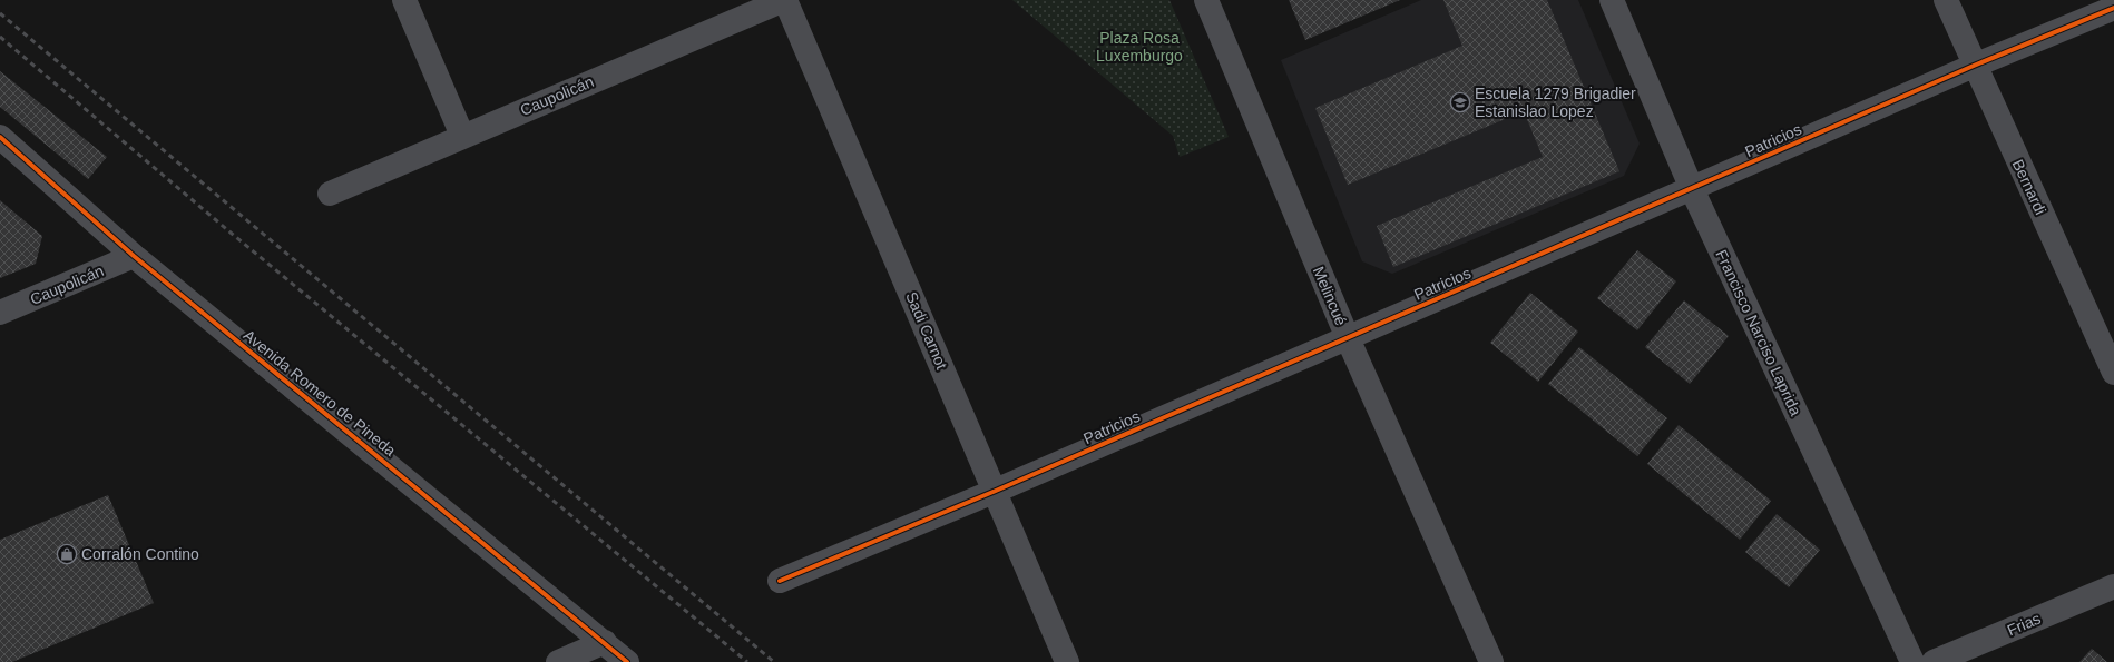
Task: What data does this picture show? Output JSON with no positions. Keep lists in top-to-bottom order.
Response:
{
  "streets": {
    "street": [
      "Caupolicán",
      "Patricios",
      "Bernardi",
      "Melincué",
      "Sadi Carnot",
      "Francisco Narciso Laprida",
      "Avenida Romero de Pineda",
      "Frias"
    ]
  },
  "crossings": [
    ["Caupolicán", "Sadi Carnot"],
    ["Caupolicán", "Avenida Romero de Pineda"],
    ["Patricios", "Bernardi"],
    ["Patricios", "Melincué"],
    ["Patricios", "Sadi Carnot"],
    ["Patricios", "Francisco Narciso Laprida"]
  ],
  "parks": ["Plaza Rosa Luxemburgo"],
  "places": {
    "school or university": ["Escuela 1279 Brigadier Estanislao Lopez"],
    "shop": ["Corralón Contino"]
  }
}
